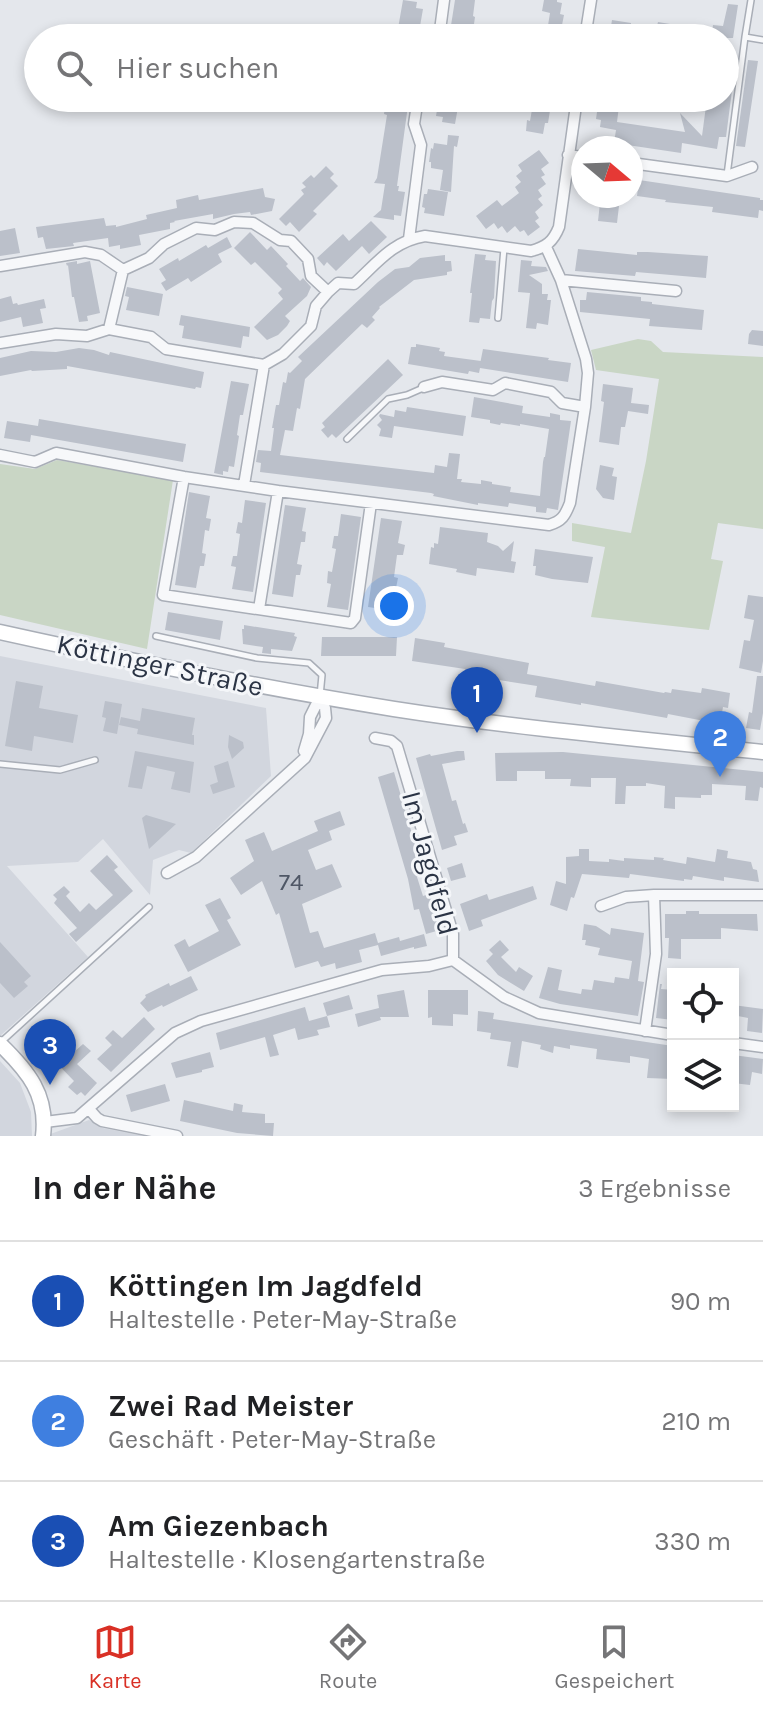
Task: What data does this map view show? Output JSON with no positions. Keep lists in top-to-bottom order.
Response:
{
  "streets": {
    "main road": ["Köttinger Straße"],
    "street": ["Im Jagdfeld"]
  },
  "house_numbers": ["74"],
  "north": "right",
  "page": {
    "search": "Hier suchen",
    "pins": ["1", "2", "3"],
    "heading": ["In der Nähe", "3 Ergebnisse"],
    "list": [
      {
        "mark": "1",
        "name": "Köttingen Im Jagdfeld",
        "note": "Haltestelle · Peter-May-Straße",
        "value": "90 m"
      },
      {
        "mark": "2",
        "name": "Zwei Rad Meister",
        "note": "Geschäft · Peter-May-Straße",
        "value": "210 m"
      },
      {
        "mark": "3",
        "name": "Am Giezenbach",
        "note": "Haltestelle · Klosengartenstraße",
        "value": "330 m"
      }
    ],
    "nav": ["Karte", "Route", "Gespeichert"]
  }
}
